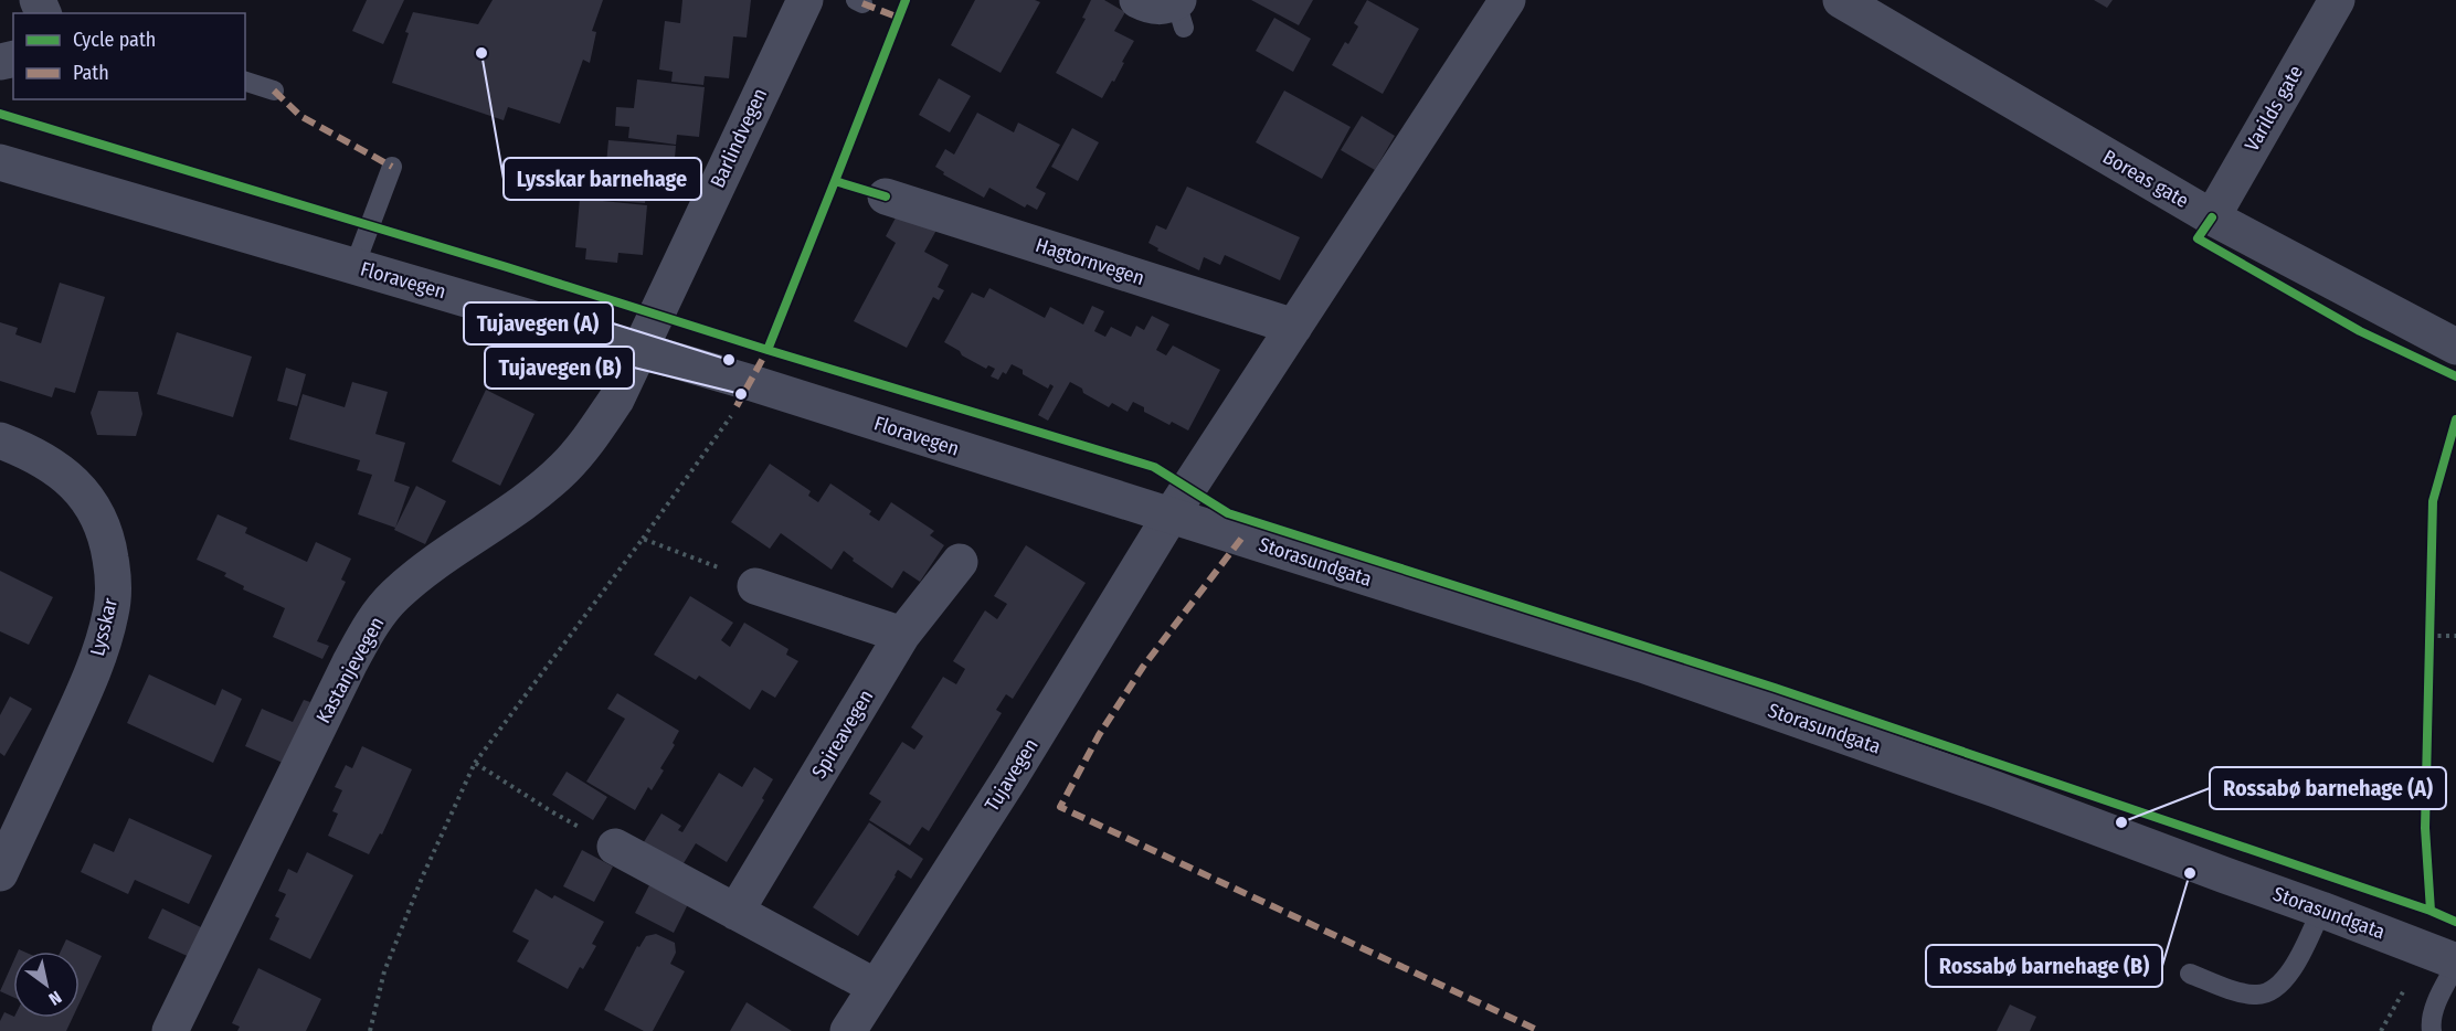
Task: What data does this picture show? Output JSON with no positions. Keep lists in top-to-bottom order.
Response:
{
  "streets": {
    "street": [
      "Varilds gate",
      "Barlindvegen",
      "Boreas gate",
      "Hagtornvegen",
      "Floravegen",
      "Storasundgata",
      "Lysskar",
      "Kastanjevegen",
      "Spireavegen",
      "Tujavegen"
    ]
  },
  "crossings": [
    ["Varilds gate", "Boreas gate"],
    ["Barlindvegen", "Floravegen"],
    ["Barlindvegen", "Kastanjevegen"],
    ["Floravegen", "Storasundgata"],
    ["Floravegen", "Kastanjevegen"],
    ["Floravegen", "Tujavegen"],
    ["Storasundgata", "Tujavegen"]
  ],
  "places": [
    "Lysskar barnehage",
    "Tujavegen (A)",
    "Tujavegen (B)",
    "Rossabø barnehage (A)",
    "Rossabø barnehage (B)"
  ],
  "legend": ["Cycle path", "Path"],
  "north": "bottom right"
}
